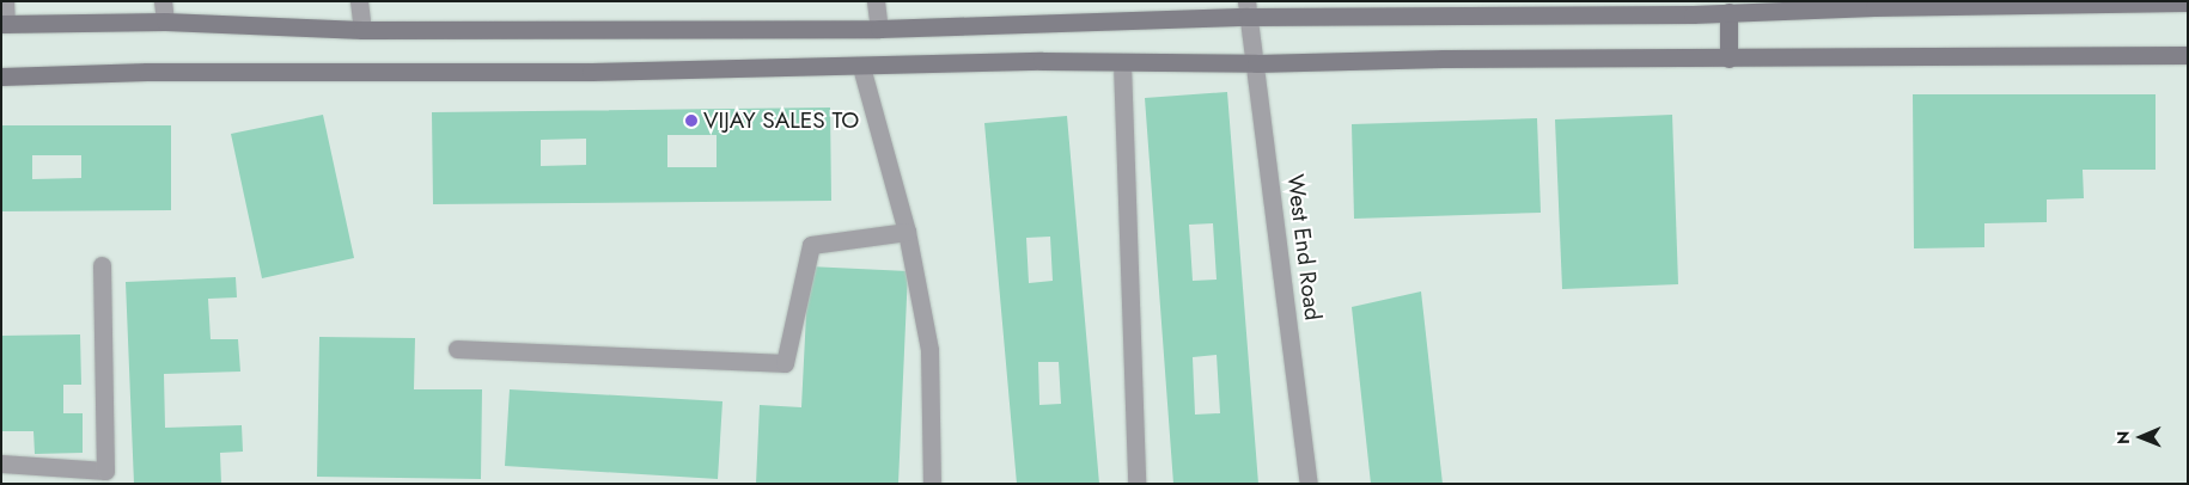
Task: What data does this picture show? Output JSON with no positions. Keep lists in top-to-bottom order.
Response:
{
  "streets": {
    "street": ["West End Road"]
  },
  "places": ["VIJAY SALES TO"],
  "north": "left"
}
